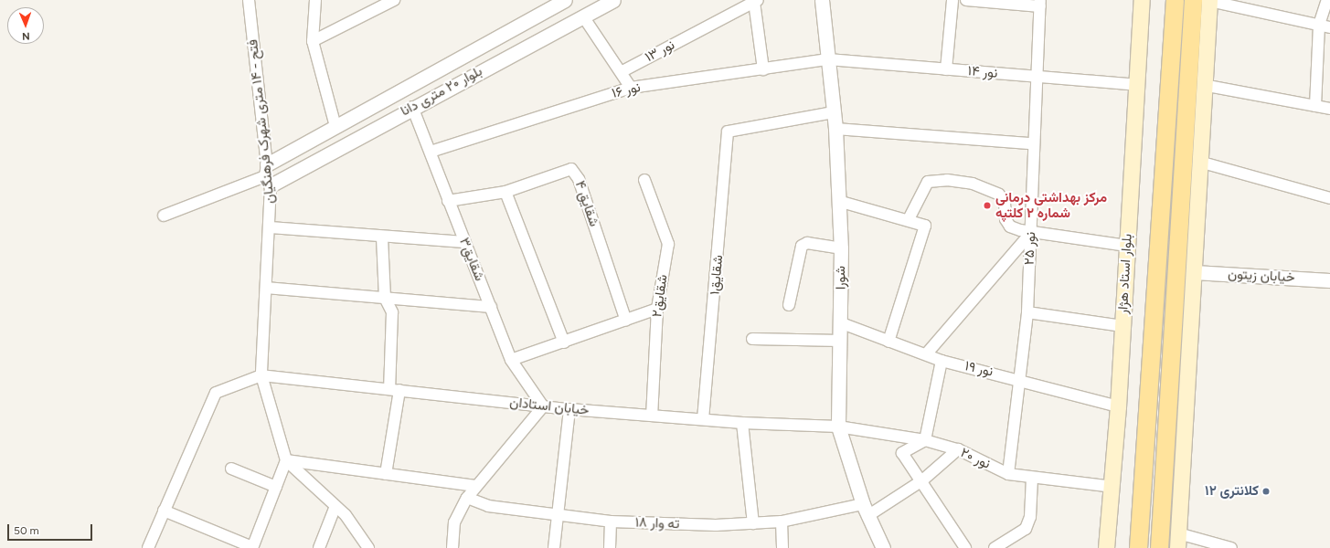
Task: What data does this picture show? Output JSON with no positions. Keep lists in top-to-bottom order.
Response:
{
  "streets": {
    "main road": ["بلوار استاد هژار"],
    "street": [
      "نور ۱۳",
      "نور ۱۴",
      "نور ۱۶",
      "بلوار ۲۰ متری دانا",
      "فتح - ۱۴ متری شهرک فرهنگیان",
      "شقایق ۴",
      "نور ۲۵",
      "شقایق۳",
      "شقایق۱",
      "خیابان زیتون",
      "شورا",
      "شقایق۲",
      "نور ۱۹",
      "خیابان استادان",
      "نور ۲۰",
      "ته وار ۱۸"
    ]
  },
  "crossings": [
    ["نور ۱۴", "نور ۱۶"],
    ["نور ۱۴", "نور ۲۵"],
    ["نور ۱۴", "بلوار استاد هژار"],
    ["نور ۱۴", "شورا"],
    ["نور ۱۶", "شقایق۳"],
    ["نور ۱۶", "شورا"],
    ["بلوار ۲۰ متری دانا", "فتح - ۱۴ متری شهرک فرهنگیان"],
    ["بلوار ۲۰ متری دانا", "شقایق۳"],
    ["فتح - ۱۴ متری شهرک فرهنگیان", "خیابان استادان"],
    ["شقایق ۴", "شقایق۳"],
    ["نور ۲۵", "نور ۱۹"],
    ["نور ۲۵", "نور ۲۰"],
    ["شقایق۳", "خیابان استادان"],
    ["بلوار استاد هژار", "نور ۱۹"],
    ["بلوار استاد هژار", "نور ۲۰"],
    ["شقایق۱", "شورا"],
    ["شقایق۱", "خیابان استادان"],
    ["شورا", "نور ۱۹"],
    ["شورا", "خیابان استادان"],
    ["شورا", "نور ۲۰"],
    ["شورا", "ته وار ۱۸"],
    ["شقایق۲", "خیابان استادان"],
    ["خیابان استادان", "نور ۲۰"]
  ],
  "places": ["مرکز بهداشتی درمانی شماره ۲ کلتپه", "کلانتری ۱۲"],
  "scale_bar": "50 m",
  "north": "bottom"
}
